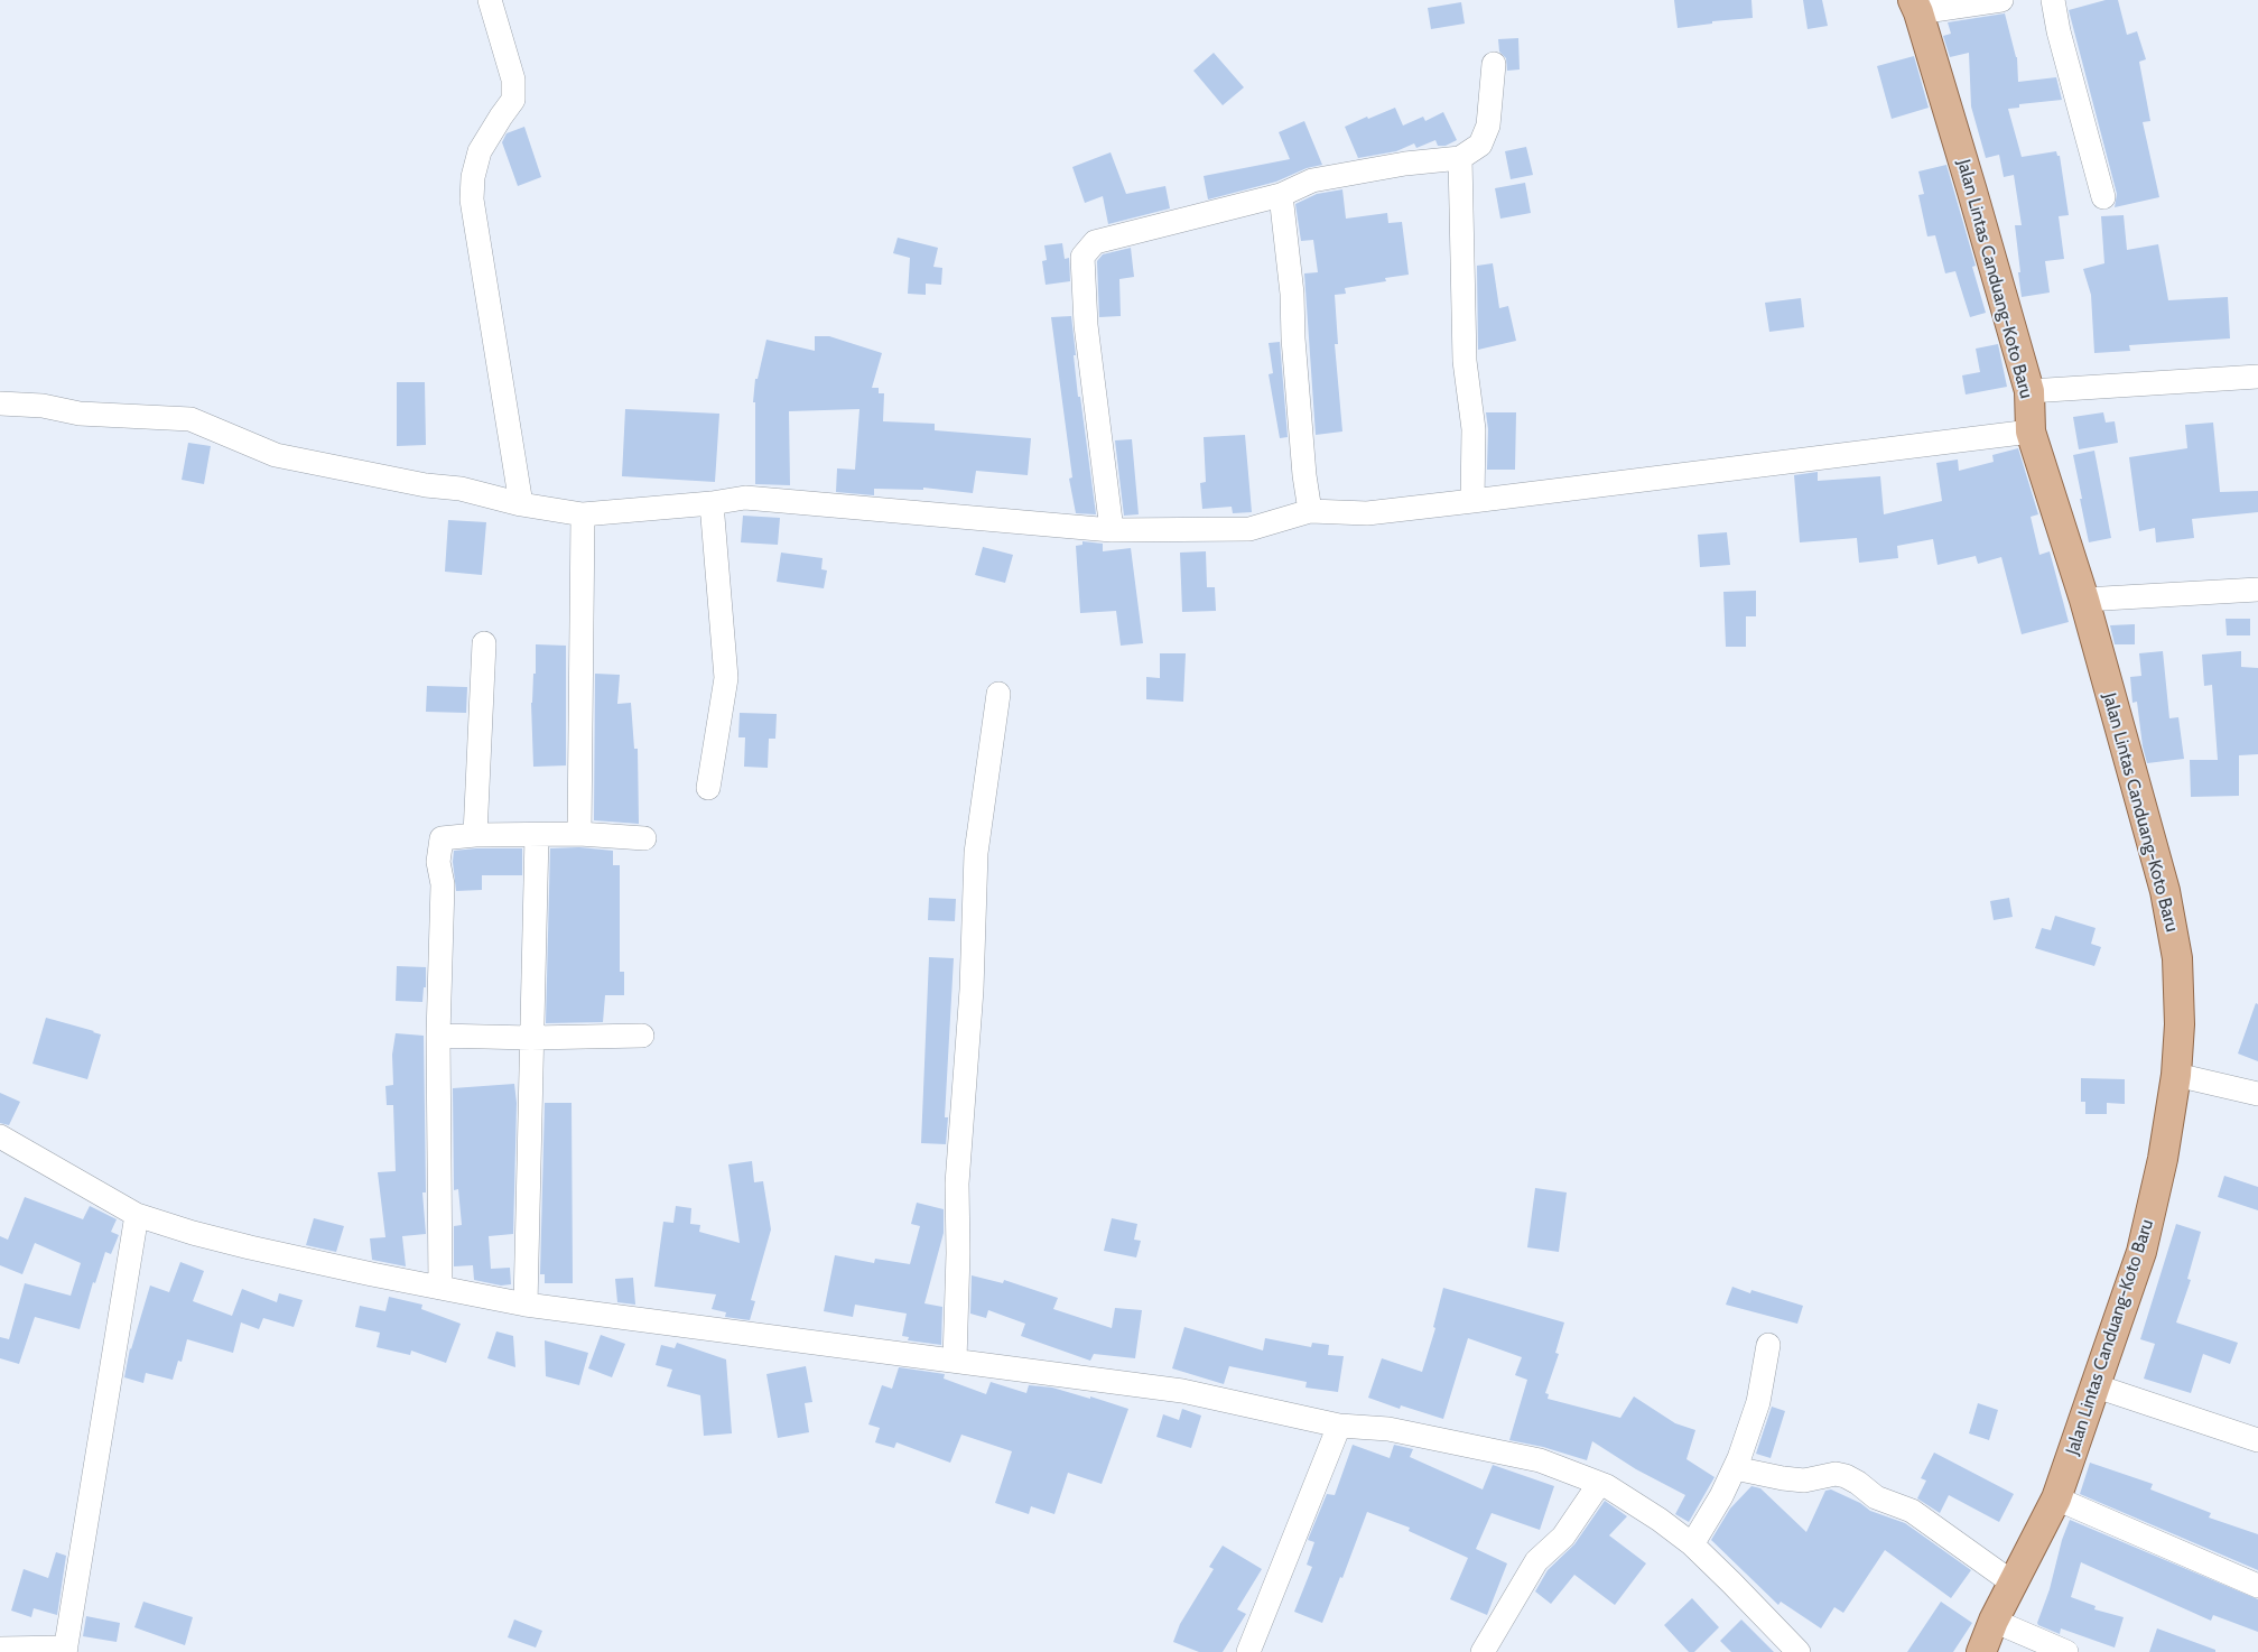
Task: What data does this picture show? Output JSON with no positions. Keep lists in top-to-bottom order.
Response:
{
  "streets": {
    "main road": ["Jalan Lintas Canduang-Koto Baru"]
  }
}
